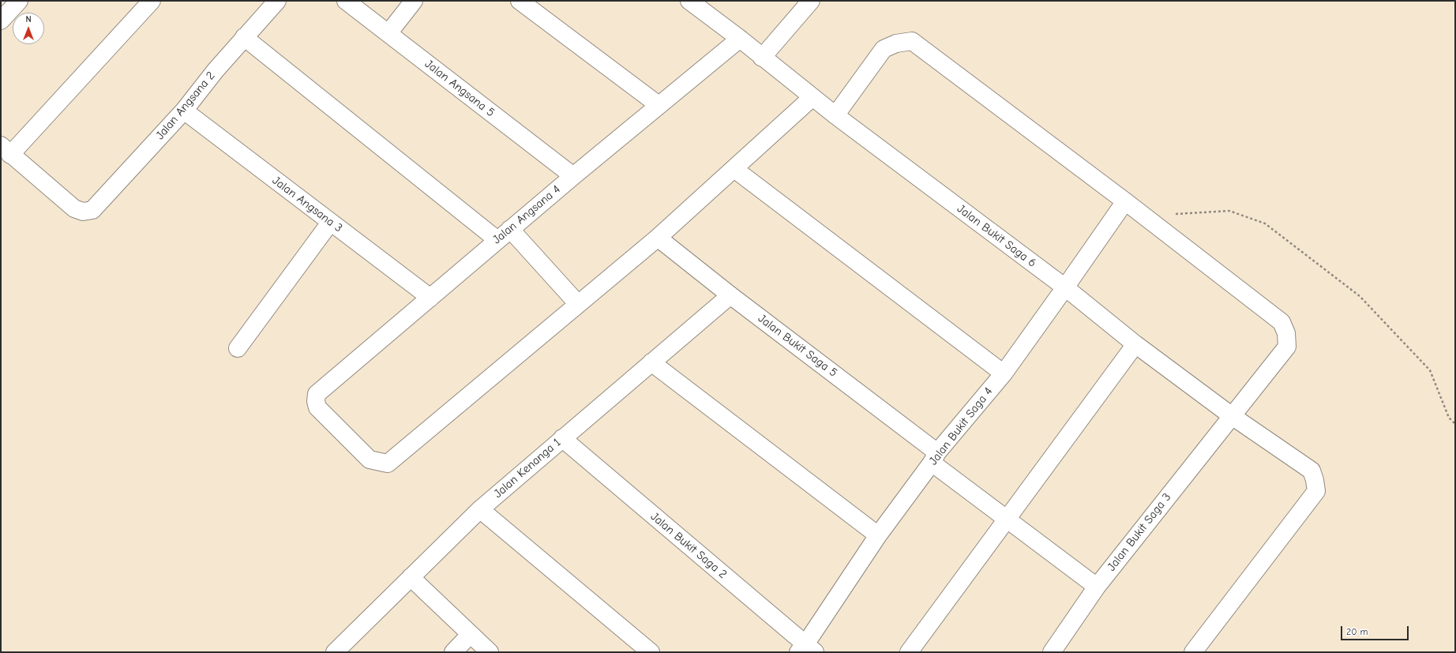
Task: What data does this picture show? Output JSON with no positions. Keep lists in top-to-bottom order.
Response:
{
  "streets": {
    "street": [
      "Jalan Angsana 5",
      "Jalan Angsana 2",
      "Jalan Angsana 3",
      "Jalan Angsana 4",
      "Jalan Bukit Saga 6",
      "Jalan Bukit Saga 5",
      "Jalan Bukit Saga 4",
      "Jalan Kenanga 1",
      "Jalan Bukit Saga 3",
      "Jalan Bukit Saga 2"
    ]
  },
  "crossings": [
    ["Jalan Angsana 5", "Jalan Angsana 4"],
    ["Jalan Angsana 2", "Jalan Angsana 3"],
    ["Jalan Angsana 3", "Jalan Angsana 4"],
    ["Jalan Angsana 4", "Jalan Bukit Saga 6"],
    ["Jalan Bukit Saga 6", "Jalan Bukit Saga 4"],
    ["Jalan Bukit Saga 6", "Jalan Bukit Saga 3"],
    ["Jalan Bukit Saga 5", "Jalan Bukit Saga 4"],
    ["Jalan Bukit Saga 5", "Jalan Kenanga 1"],
    ["Jalan Bukit Saga 5", "Jalan Bukit Saga 3"],
    ["Jalan Bukit Saga 4", "Jalan Bukit Saga 3"],
    ["Jalan Bukit Saga 4", "Jalan Bukit Saga 2"],
    ["Jalan Kenanga 1", "Jalan Bukit Saga 2"]
  ],
  "scale_bar": "20 m",
  "north": "top"
}
